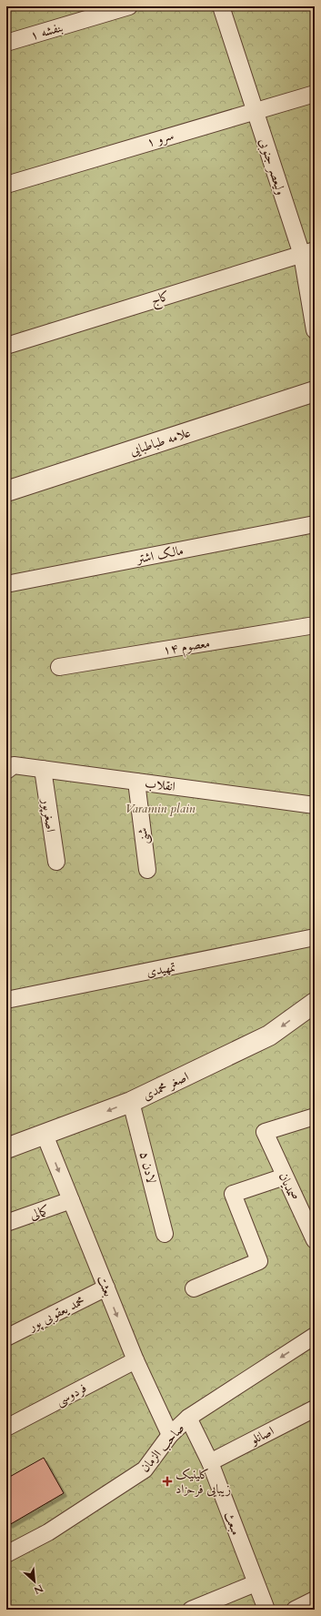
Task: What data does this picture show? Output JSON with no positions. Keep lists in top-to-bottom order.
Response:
{
  "streets": {
    "street": [
      "بنفشه ۱",
      "سرو ۱",
      "ولیعصر جنوبی",
      "کاج",
      "علامه طباطبایی",
      "مالک اشتر",
      "۱۴ معصوم",
      "انقلاب",
      "اصغرپور",
      "شنی",
      "تمهیدی",
      "اصغر محمدی",
      "لادن ۵",
      "صمدیان",
      "کمالی",
      "بعثت",
      "محمد یعقوبی پور",
      "فردوسی",
      "اصانلو",
      "صاحب الزمان",
      "مبعث"
    ]
  },
  "crossings": [
    ["سرو ۱", "ولیعصر جنوبی"],
    ["ولیعصر جنوبی", "کاج"],
    ["انقلاب", "اصغرپور"],
    ["انقلاب", "شنی"],
    ["اصغر محمدی", "لادن ۵"],
    ["اصغر محمدی", "بعثت"],
    ["کمالی", "بعثت"],
    ["بعثت", "محمد یعقوبی پور"],
    ["بعثت", "فردوسی"],
    ["بعثت", "صاحب الزمان"],
    ["اصانلو", "مبعث"],
    ["صاحب الزمان", "مبعث"]
  ],
  "one_way": ["اصغر محمدی", "بعثت", "صاحب الزمان"],
  "parks": ["Varamin plain"],
  "places": {
    "health": ["کلینیک زیبایی فرحزاد"]
  },
  "north": "bottom right"
}
